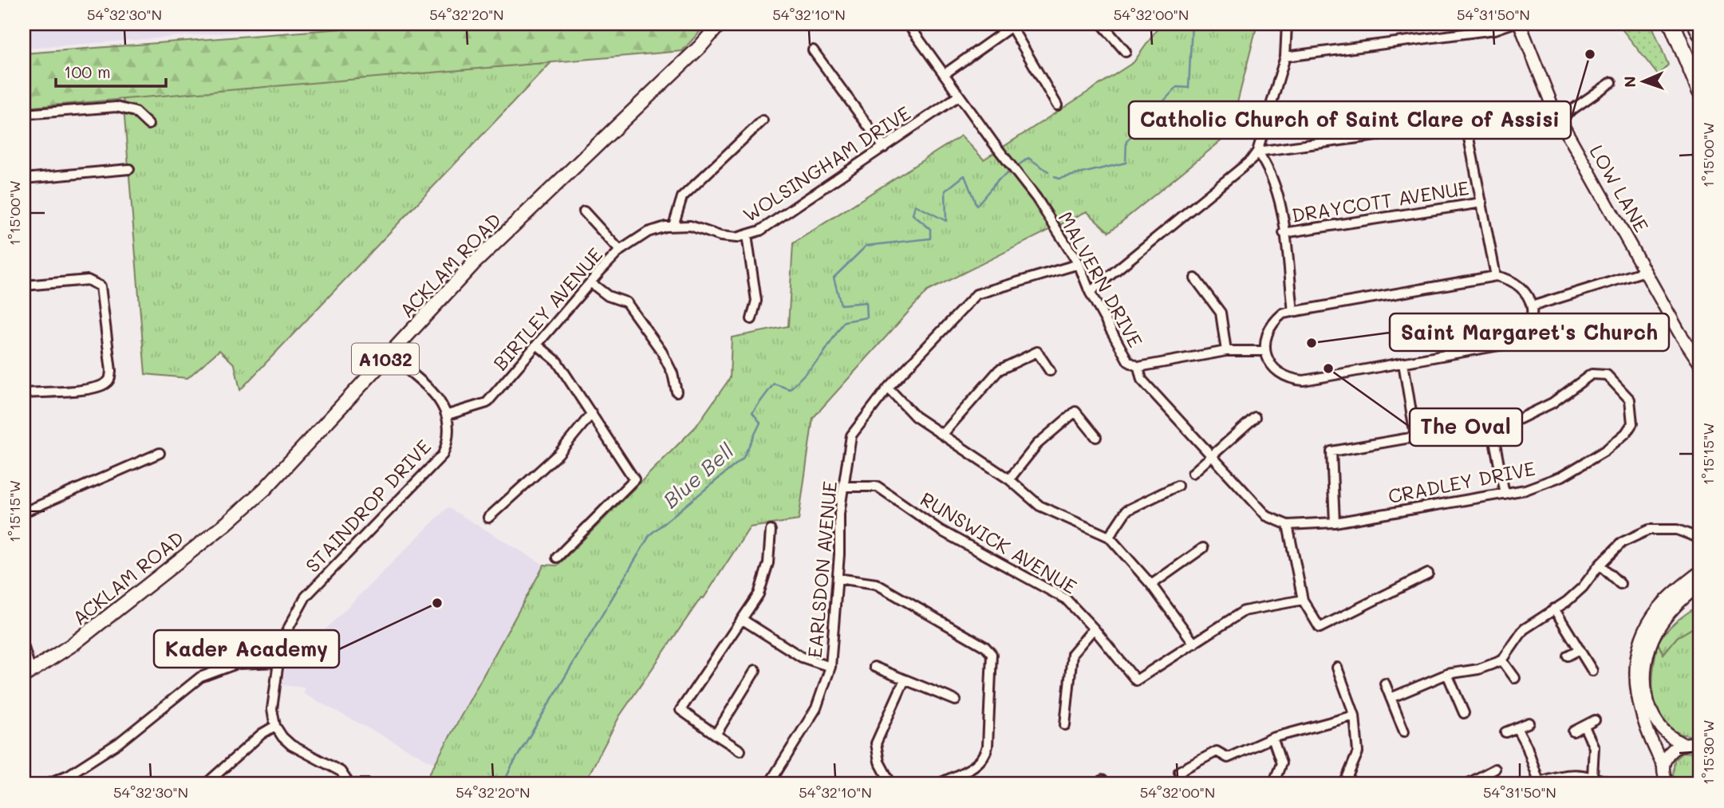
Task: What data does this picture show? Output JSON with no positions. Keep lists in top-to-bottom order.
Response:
{
  "streets": {
    "main road": ["LOW LANE", "ACKLAM ROAD", "A1032"],
    "street": [
      "WOLSINGHAM DRIVE",
      "DRAYCOTT AVENUE",
      "MALVERN DRIVE",
      "BIRTLEY AVENUE",
      "CRADLEY DRIVE",
      "STAINDROP DRIVE",
      "RUNSWICK AVENUE",
      "EARLSDON AVENUE"
    ]
  },
  "crossings": [
    ["WOLSINGHAM DRIVE", "MALVERN DRIVE"],
    ["WOLSINGHAM DRIVE", "BIRTLEY AVENUE"],
    ["MALVERN DRIVE", "CRADLEY DRIVE"],
    ["MALVERN DRIVE", "EARLSDON AVENUE"],
    ["BIRTLEY AVENUE", "STAINDROP DRIVE"],
    ["RUNSWICK AVENUE", "EARLSDON AVENUE"]
  ],
  "water": ["Blue Bell"],
  "places": [
    "Catholic Church of Saint Clare of Assisi",
    "Saint Margaret's Church",
    "The Oval",
    "Kader Academy"
  ],
  "scale_bar": "100 m",
  "north": "left",
  "coordinates": [
    "54°32'30\"N",
    "54°32'20\"N",
    "54°32'10\"N",
    "54°32'00\"N",
    "54°31'50\"N",
    "1°15'00\"W",
    "1°15'15\"W",
    "1°15'30\"W"
  ]
}
